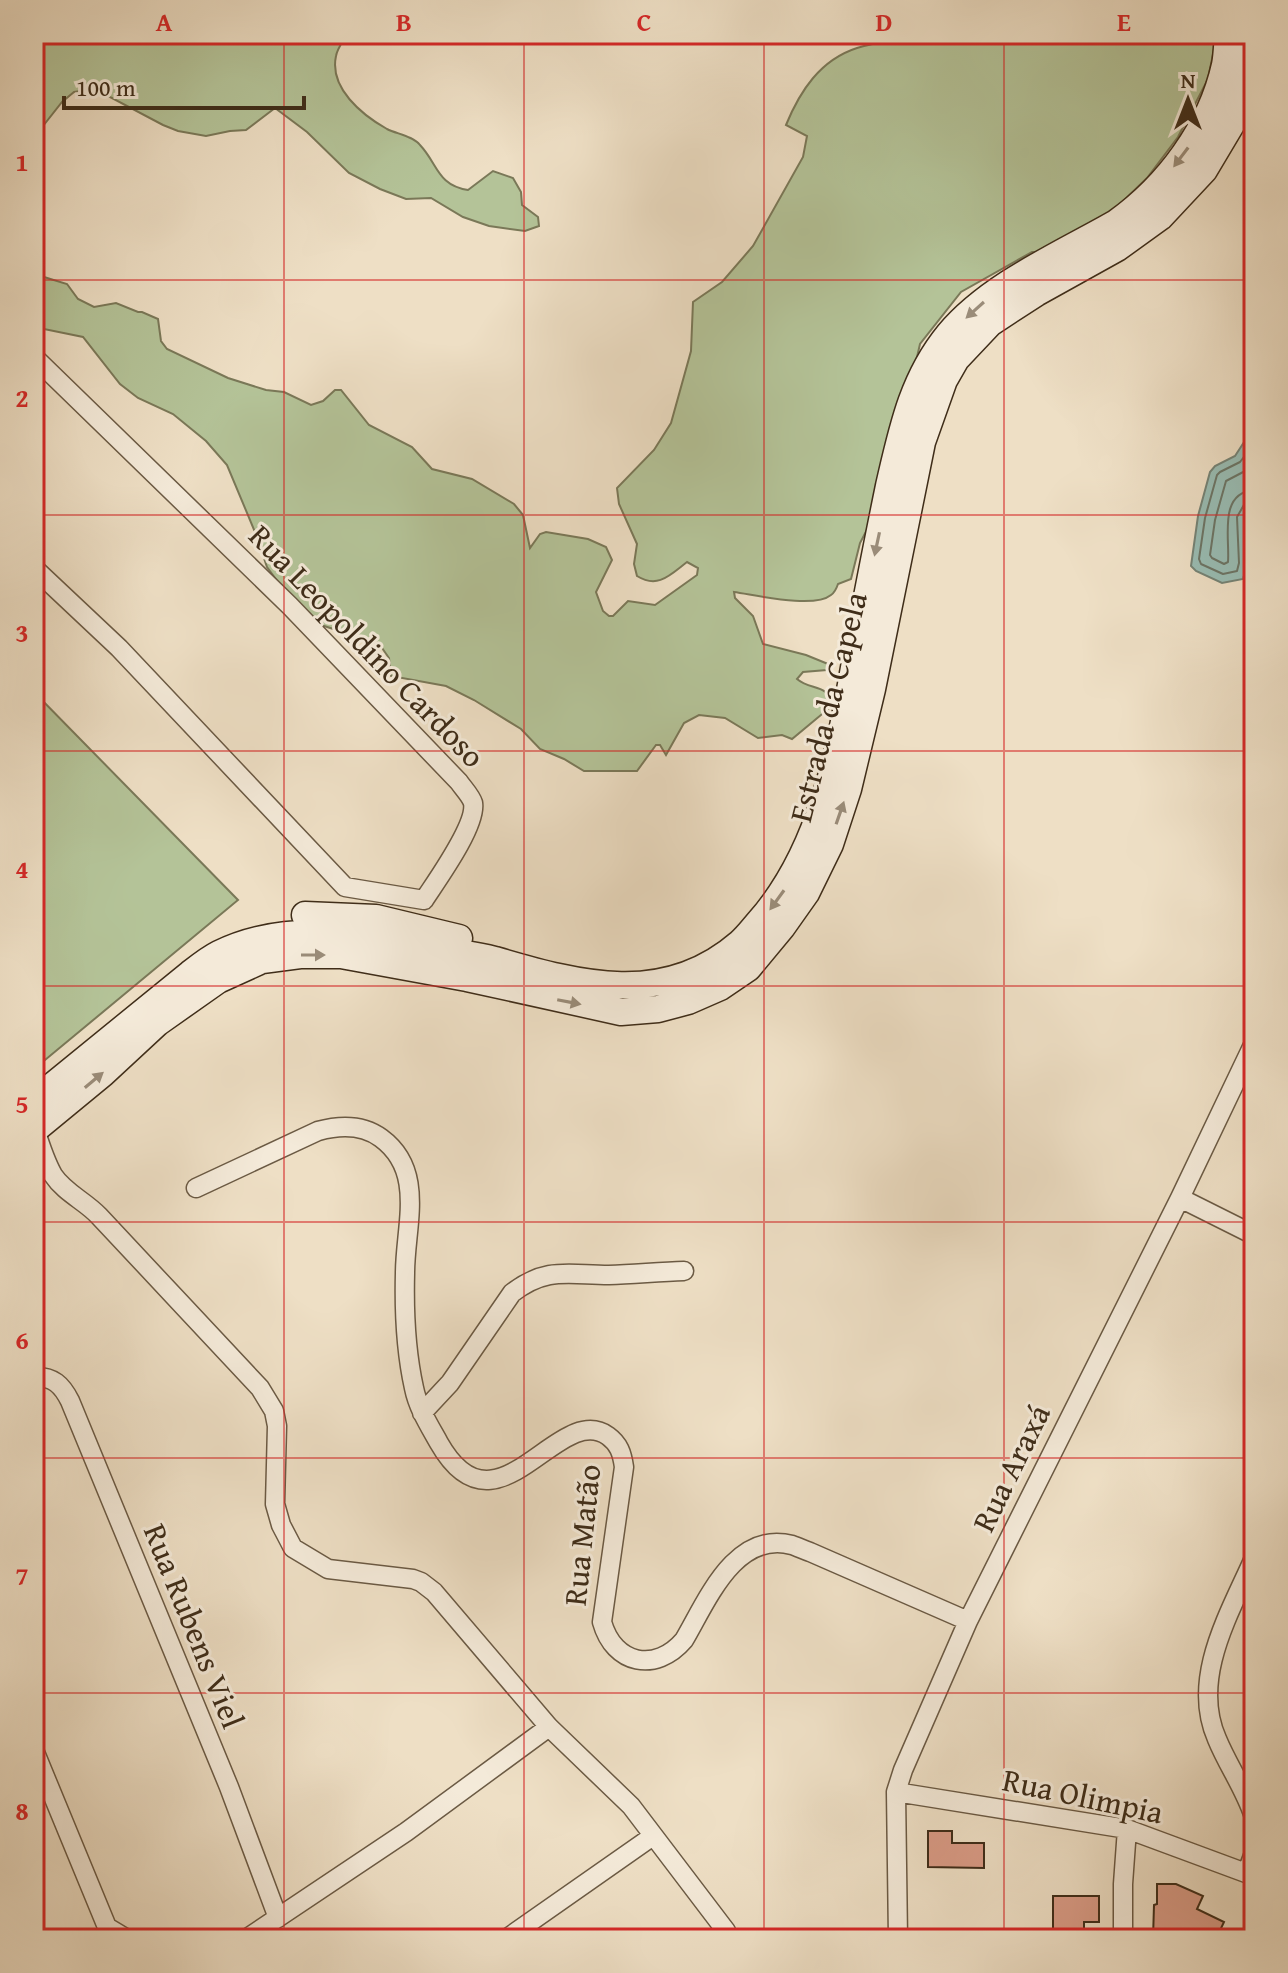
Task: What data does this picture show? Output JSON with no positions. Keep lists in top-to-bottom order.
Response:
{
  "streets": {
    "main road": ["Estrada da Capela"],
    "street": [
      "Rua Leopoldino Cardoso",
      "Rua Araxá",
      "Rua Matão",
      "Rua Rubens Viel",
      "Rua Olimpia"
    ]
  },
  "crossings": [
    ["Rua Araxá", "Rua Matão"],
    ["Rua Araxá", "Rua Olimpia"]
  ],
  "scale_bar": "100 m",
  "north": "top",
  "grid": {
    "columns": [
      "A",
      "B",
      "C",
      "D",
      "E"
    ],
    "rows": [
      "1",
      "2",
      "3",
      "4",
      "5",
      "6",
      "7",
      "8"
    ]
  }
}
